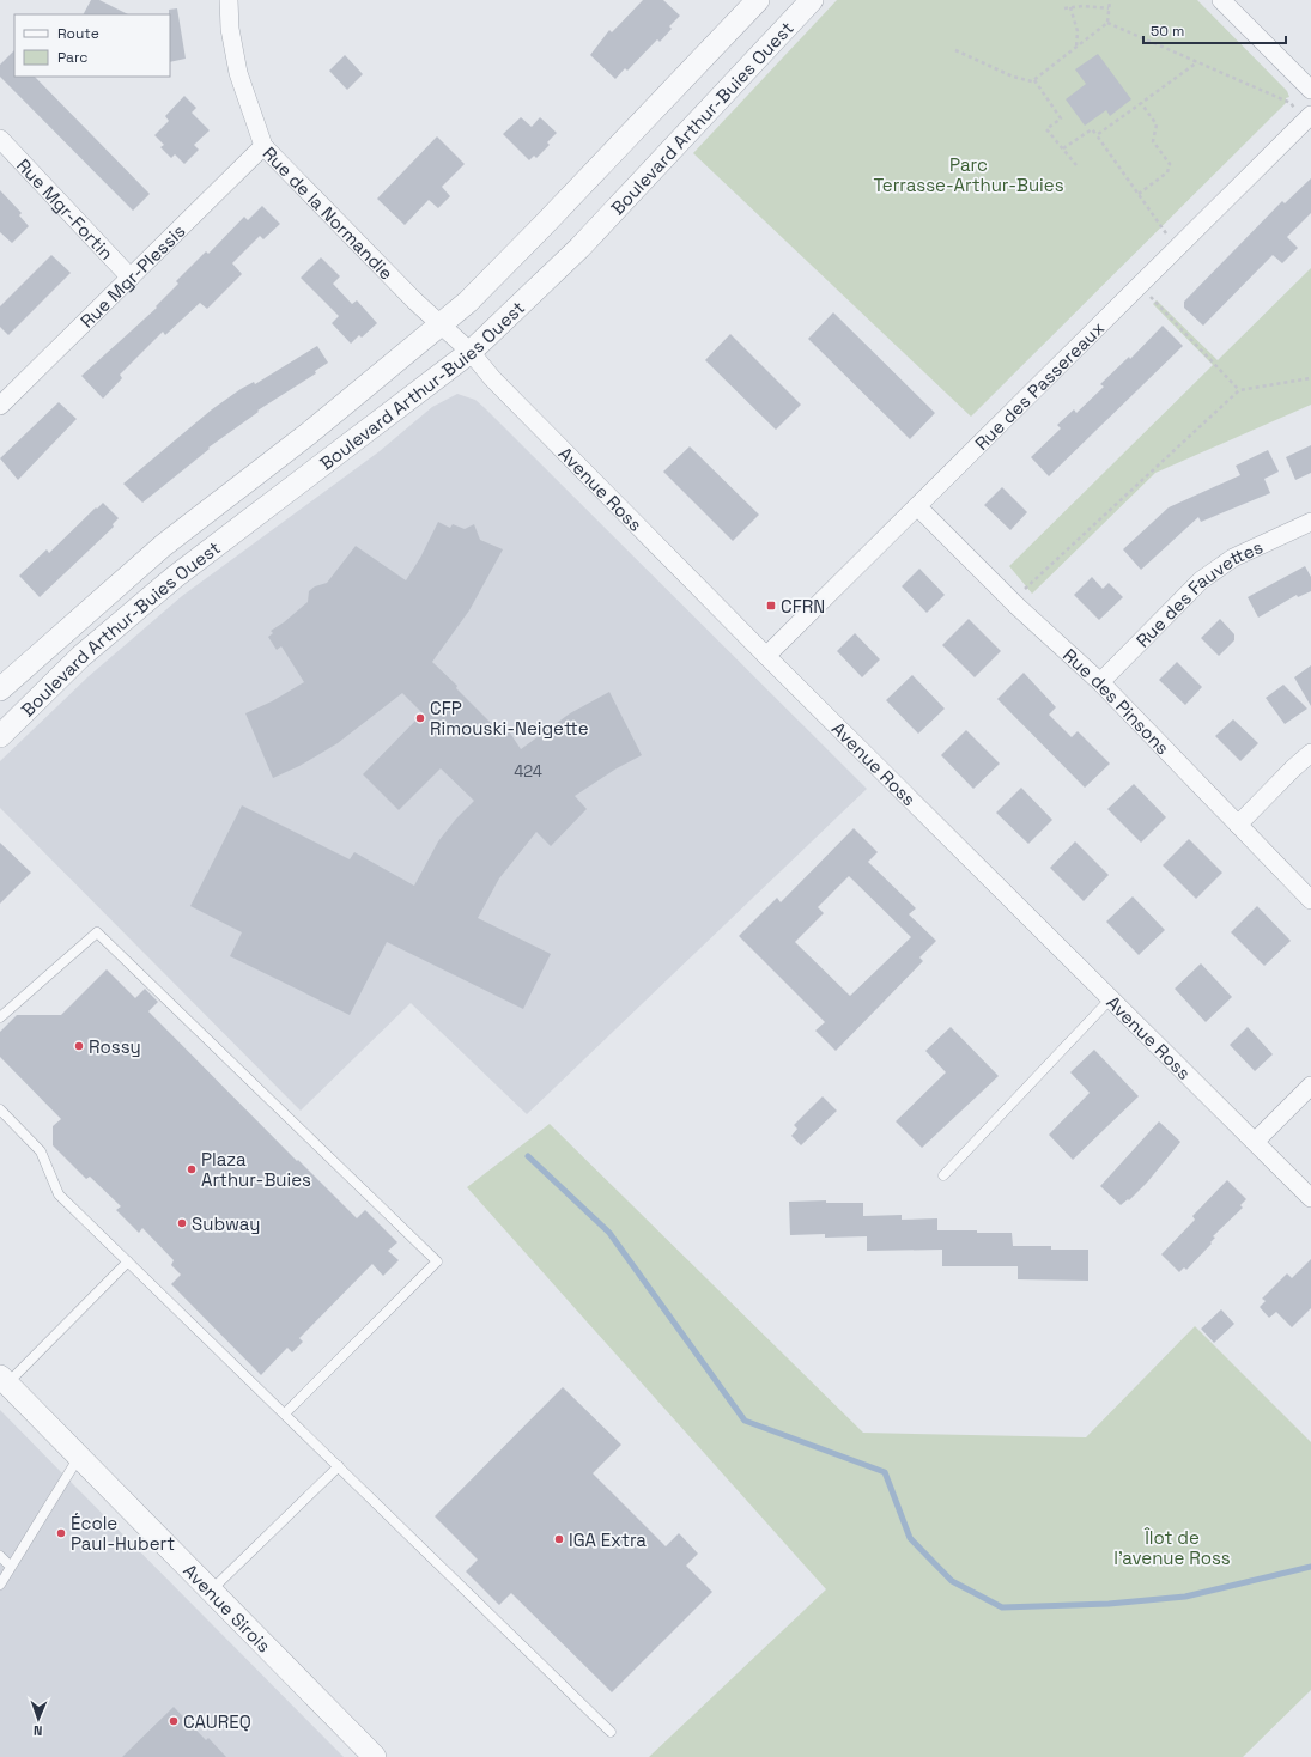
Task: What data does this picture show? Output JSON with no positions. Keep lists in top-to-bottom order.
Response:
{
  "streets": {
    "street": [
      "Boulevard Arthur-Buies Ouest",
      "Rue Mgr-Fortin",
      "Rue de la Normandie",
      "Rue Mgr-Plessis",
      "Rue des Passereaux",
      "Avenue Ross",
      "Rue des Fauvettes",
      "Rue des Pinsons",
      "Avenue Sirois"
    ]
  },
  "crossings": [
    ["Boulevard Arthur-Buies Ouest", "Rue de la Normandie"],
    ["Boulevard Arthur-Buies Ouest", "Avenue Ross"],
    ["Rue Mgr-Fortin", "Rue Mgr-Plessis"],
    ["Rue de la Normandie", "Rue Mgr-Plessis"],
    ["Rue de la Normandie", "Avenue Ross"],
    ["Rue des Passereaux", "Avenue Ross"],
    ["Rue des Passereaux", "Rue des Pinsons"],
    ["Rue des Fauvettes", "Rue des Pinsons"]
  ],
  "parks": ["Parc Terrasse-Arthur-Buies", "Îlot de l'avenue Ross"],
  "places": {
    "transit": ["CFRN"],
    "other": [
      "CFP Rimouski-Neigette",
      "Rossy",
      "Plaza Arthur-Buies",
      "Subway",
      "École Paul-Hubert",
      "IGA Extra",
      "CAUREQ"
    ]
  },
  "house_numbers": ["424"],
  "legend": ["Route", "Parc"],
  "scale_bar": "50 m",
  "north": "bottom"
}
